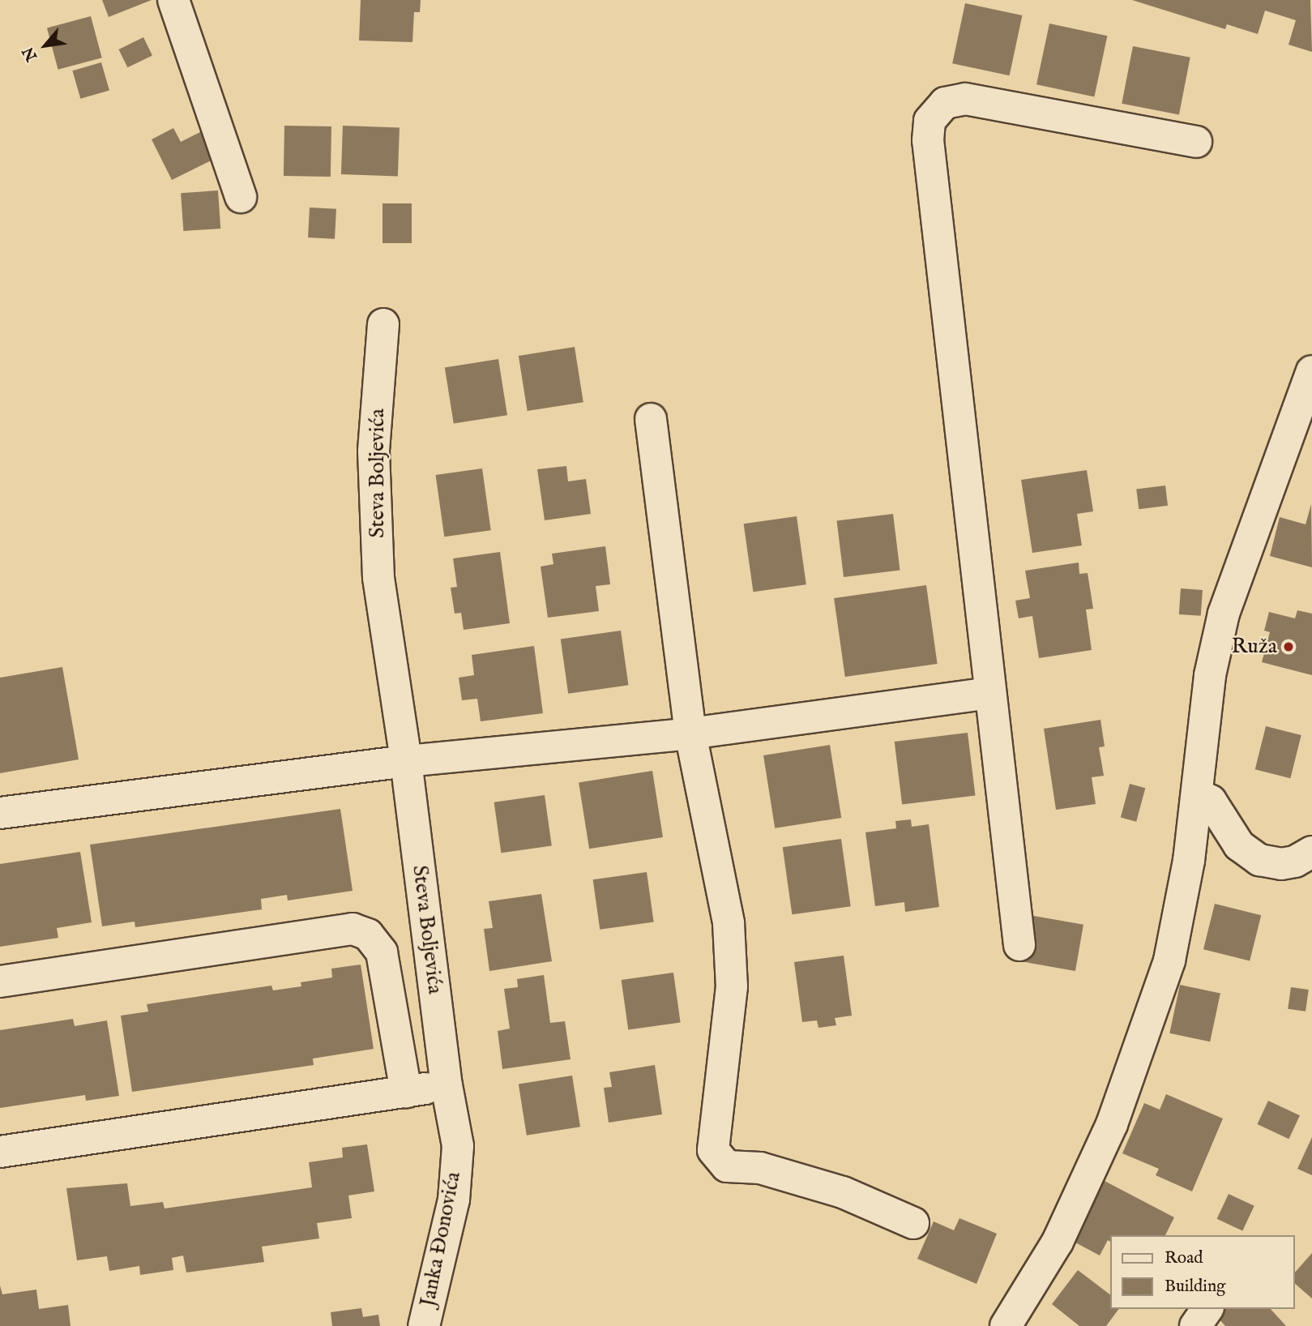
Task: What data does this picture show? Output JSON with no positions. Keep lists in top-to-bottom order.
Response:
{
  "streets": {
    "street": ["Steva Boljevića", "Janka Đonovića"]
  },
  "crossings": [
    ["Steva Boljevića", "Janka Đonovića"]
  ],
  "places": ["Ruža"],
  "legend": ["Road", "Building"],
  "north": "bottom left"
}
